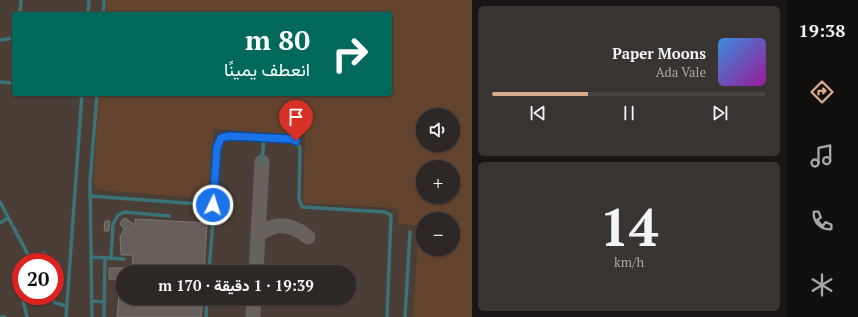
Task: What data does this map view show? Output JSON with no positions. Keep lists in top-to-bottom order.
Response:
{
  "page": {
    "tabs": "19:38",
    "turn": ["80 m", "انعطف يمينًا"],
    "song": ["Paper Moons", "Ada Vale"],
    "map_buttons": ["+", "−"],
    "tile": ["14", "km/h"],
    "limit": "20",
    "trip": "19:39 · 1 دقيقة · 170 m"
  }
}
